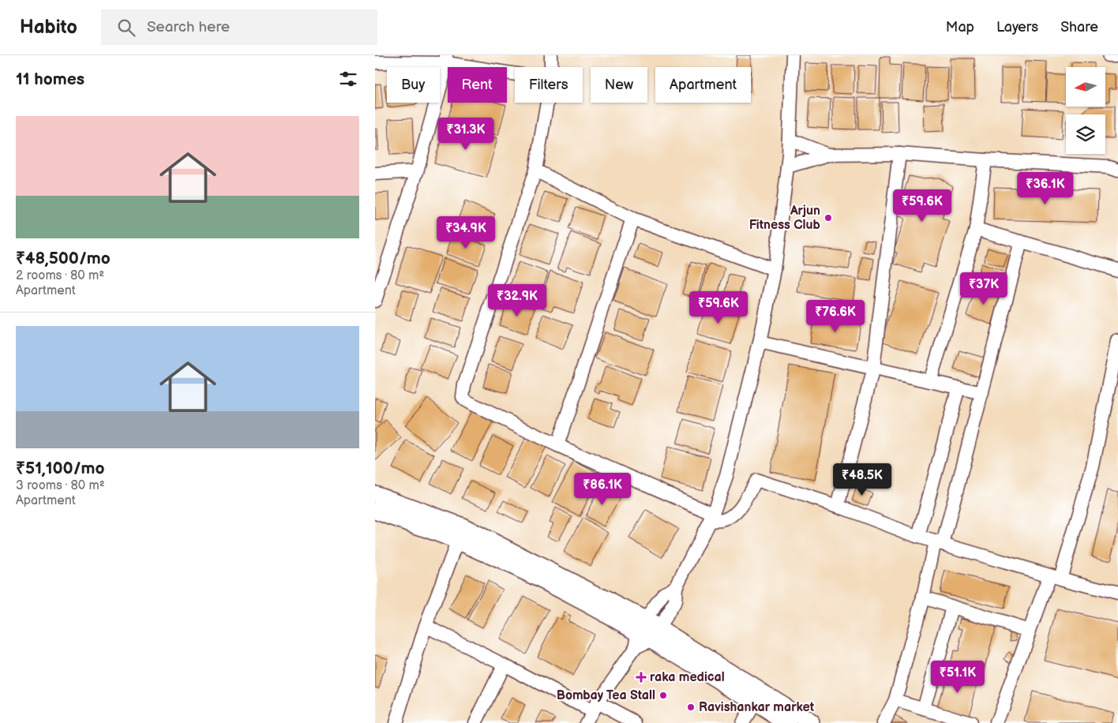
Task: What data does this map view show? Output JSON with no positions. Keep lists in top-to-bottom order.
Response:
{
  "places": {
    "other": ["Arjun Fitness Club", "Bombay Tea Stall", "Ravishankar market"],
    "health": ["raka medical"]
  },
  "north": "left",
  "page": {
    "header": "Habito",
    "search": "Search here",
    "nav": ["Map", "Layers", "Share"],
    "heading": "11 homes",
    "chip": [
      "Buy",
      "Rent",
      "Filters",
      "New",
      "Apartment"
    ],
    "list": [
      {
        "name": "₹48,500/mo",
        "note": "2 rooms · 80 m² · Apartment"
      },
      {
        "name": "₹51,100/mo",
        "note": "3 rooms · 80 m² · Apartment"
      }
    ],
    "price": [
      "₹31.3K",
      "₹36.1K",
      "₹59.6K",
      "₹34.9K",
      "₹37K",
      "₹32.9K",
      "₹59.6K",
      "₹76.6K",
      "₹48.5K",
      "₹86.1K",
      "₹51.1K"
    ]
  }
}
